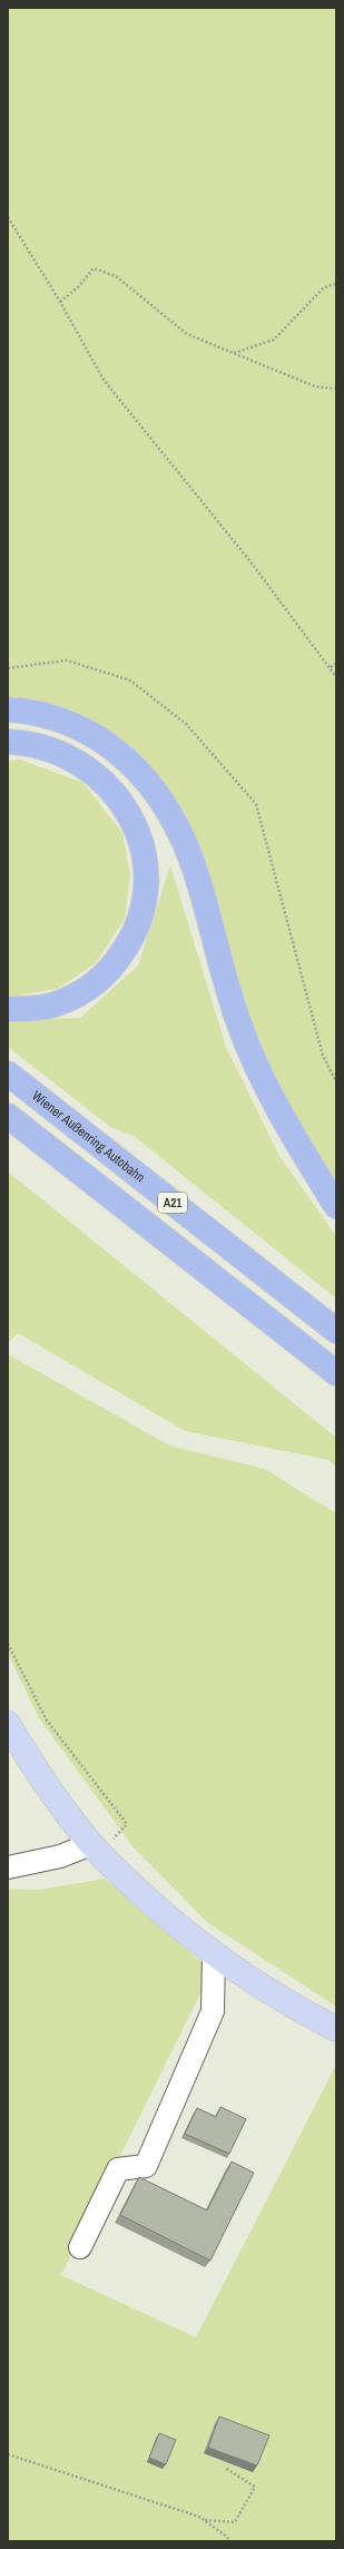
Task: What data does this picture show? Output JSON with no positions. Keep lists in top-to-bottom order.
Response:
{
  "streets": {
    "highway": ["Wiener Außenring Autobahn", "A21"]
  }
}
